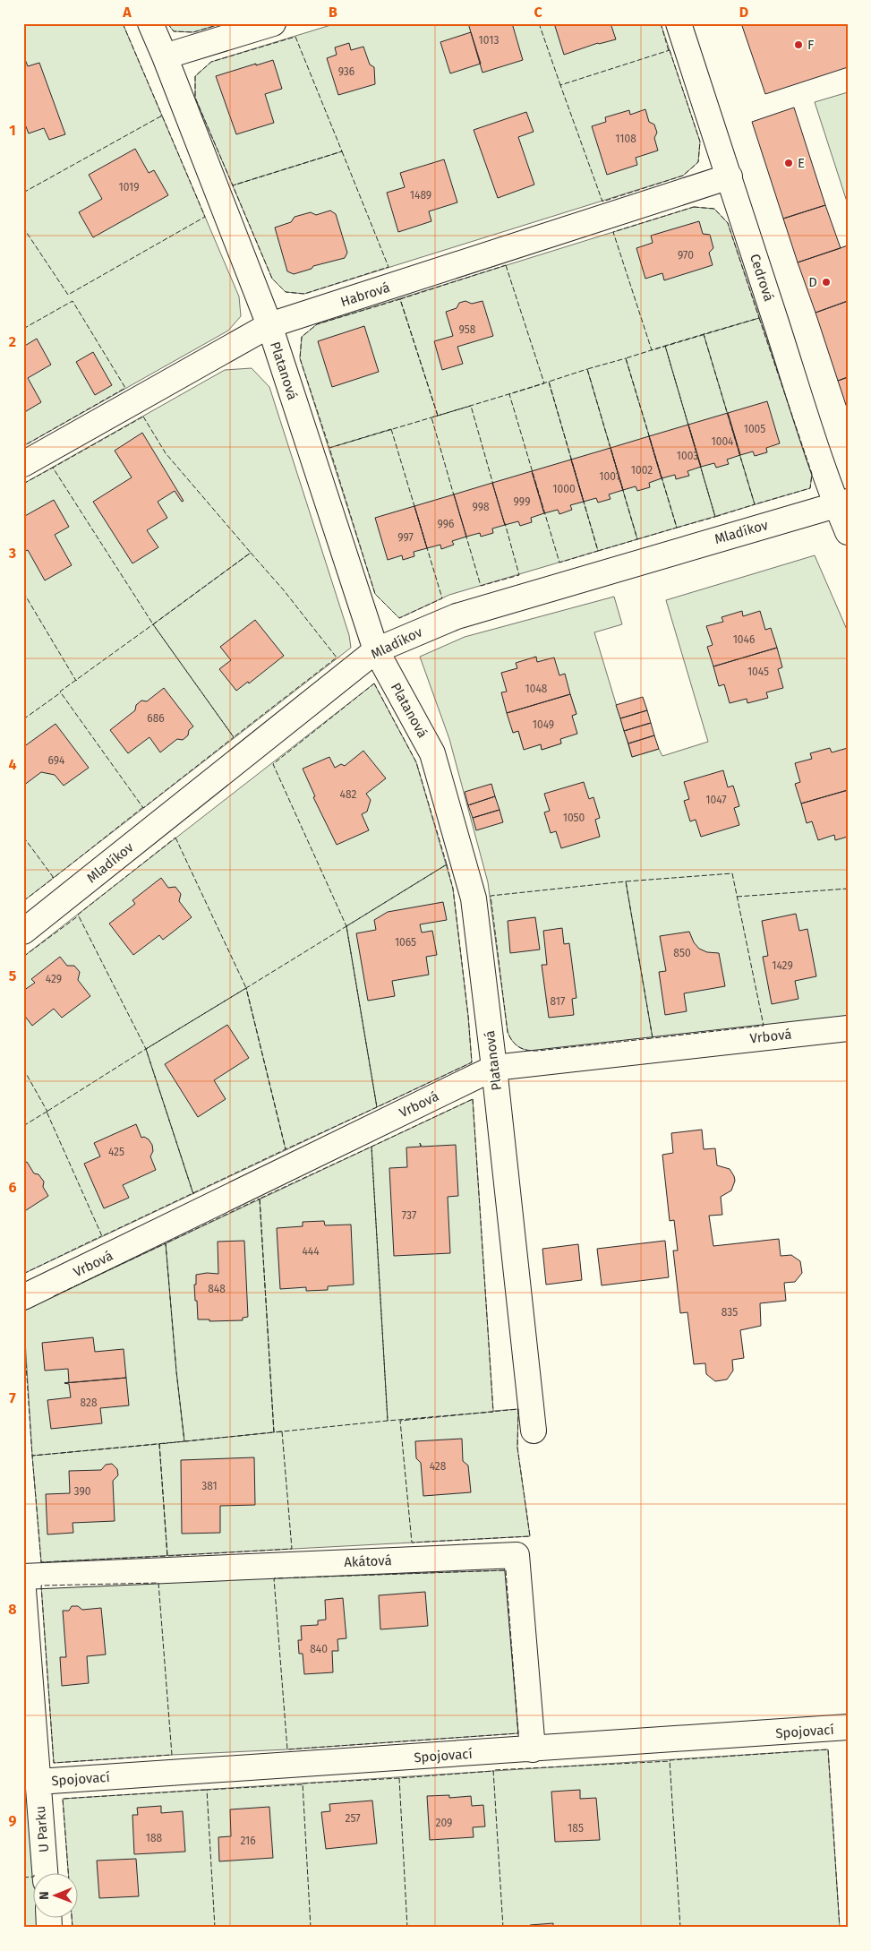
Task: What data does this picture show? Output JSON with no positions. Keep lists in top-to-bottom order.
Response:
{
  "streets": {
    "street": [
      "Cedrová",
      "Habrová",
      "Platanová",
      "Mladíkov",
      "Vrbová",
      "Akátová",
      "Spojovací",
      "U Parku"
    ]
  },
  "crossings": [
    ["Cedrová", "Habrová"],
    ["Cedrová", "Mladíkov"],
    ["Habrová", "Platanová"],
    ["Platanová", "Mladíkov"],
    ["Platanová", "Vrbová"],
    ["Akátová", "Spojovací"],
    ["Spojovací", "U Parku"]
  ],
  "places": ["F", "E", "D"],
  "house_numbers": [
    "1013",
    "936",
    "1108",
    "1019",
    "1489",
    "970",
    "958",
    "1005",
    "1004",
    "1003",
    "1002",
    "1001",
    "1000",
    "999",
    "998",
    "996",
    "997",
    "1046",
    "1045",
    "1048",
    "686",
    "1049",
    "694",
    "482",
    "1047",
    "1050",
    "1065",
    "850",
    "1429",
    "429",
    "817",
    "425",
    "737",
    "444",
    "848",
    "835",
    "828",
    "428",
    "381",
    "390",
    "840",
    "257",
    "209",
    "185",
    "188",
    "216"
  ],
  "north": "left",
  "grid": {
    "columns": [
      "A",
      "B",
      "C",
      "D"
    ],
    "rows": [
      "1",
      "2",
      "3",
      "4",
      "5",
      "6",
      "7",
      "8",
      "9"
    ]
  }
}
